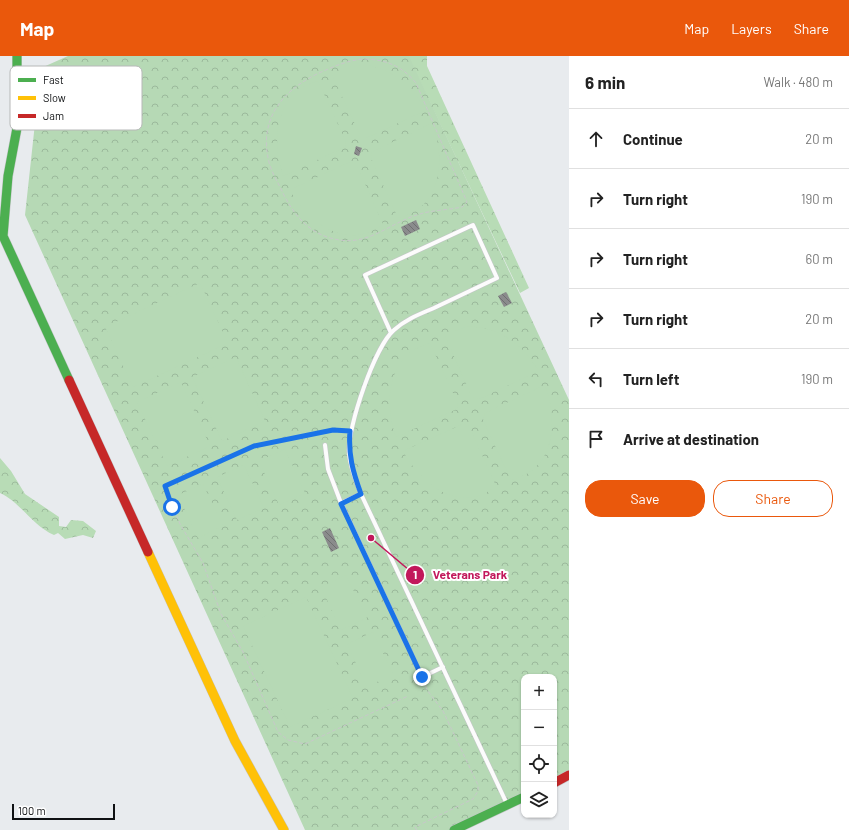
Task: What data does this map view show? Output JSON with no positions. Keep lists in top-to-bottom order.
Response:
{
  "places": ["Veterans Park"],
  "legend": ["Fast", "Slow", "Jam"],
  "scale_bar": "100 m",
  "page": {
    "header": "Map",
    "nav": ["Map", "Layers", "Share"],
    "heading": ["6 min", "Walk · 480 m"],
    "list": [
      ["Continue", "20 m"],
      ["Turn right", "190 m"],
      ["Turn right", "60 m"],
      ["Turn right", "20 m"],
      ["Turn left", "190 m"],
      "Arrive at destination"
    ],
    "buttons": ["Save", "Share"],
    "map_buttons": ["+", "−"],
    "scale": "100 m"
  }
}
